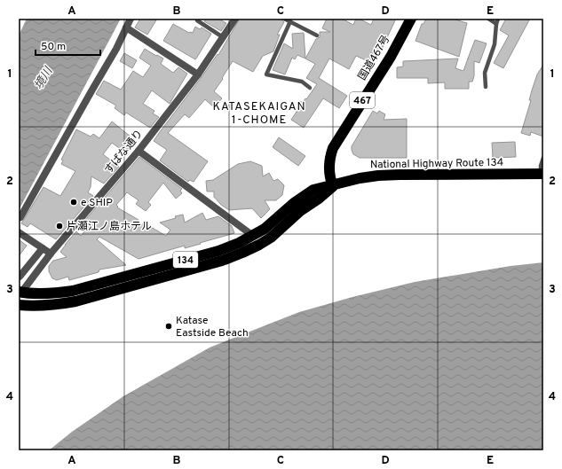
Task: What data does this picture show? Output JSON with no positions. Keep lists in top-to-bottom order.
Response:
{
  "streets": {
    "highway": [
      "国道467号",
      "467",
      "National Highway Route 134",
      "134"
    ],
    "street": ["すばな通り"]
  },
  "crossings": [
    ["国道467号", "National Highway Route 134"],
    ["すばな通り", "National Highway Route 134"]
  ],
  "districts": ["KATASEKAIGAN 1-CHOME"],
  "water": ["境川"],
  "places": ["e SHIP", "片瀬江ノ島ホテル", "Katase Eastside Beach"],
  "scale_bar": "50 m",
  "grid": {
    "columns": [
      "A",
      "B",
      "C",
      "D",
      "E"
    ],
    "rows": [
      "1",
      "2",
      "3",
      "4"
    ]
  }
}
